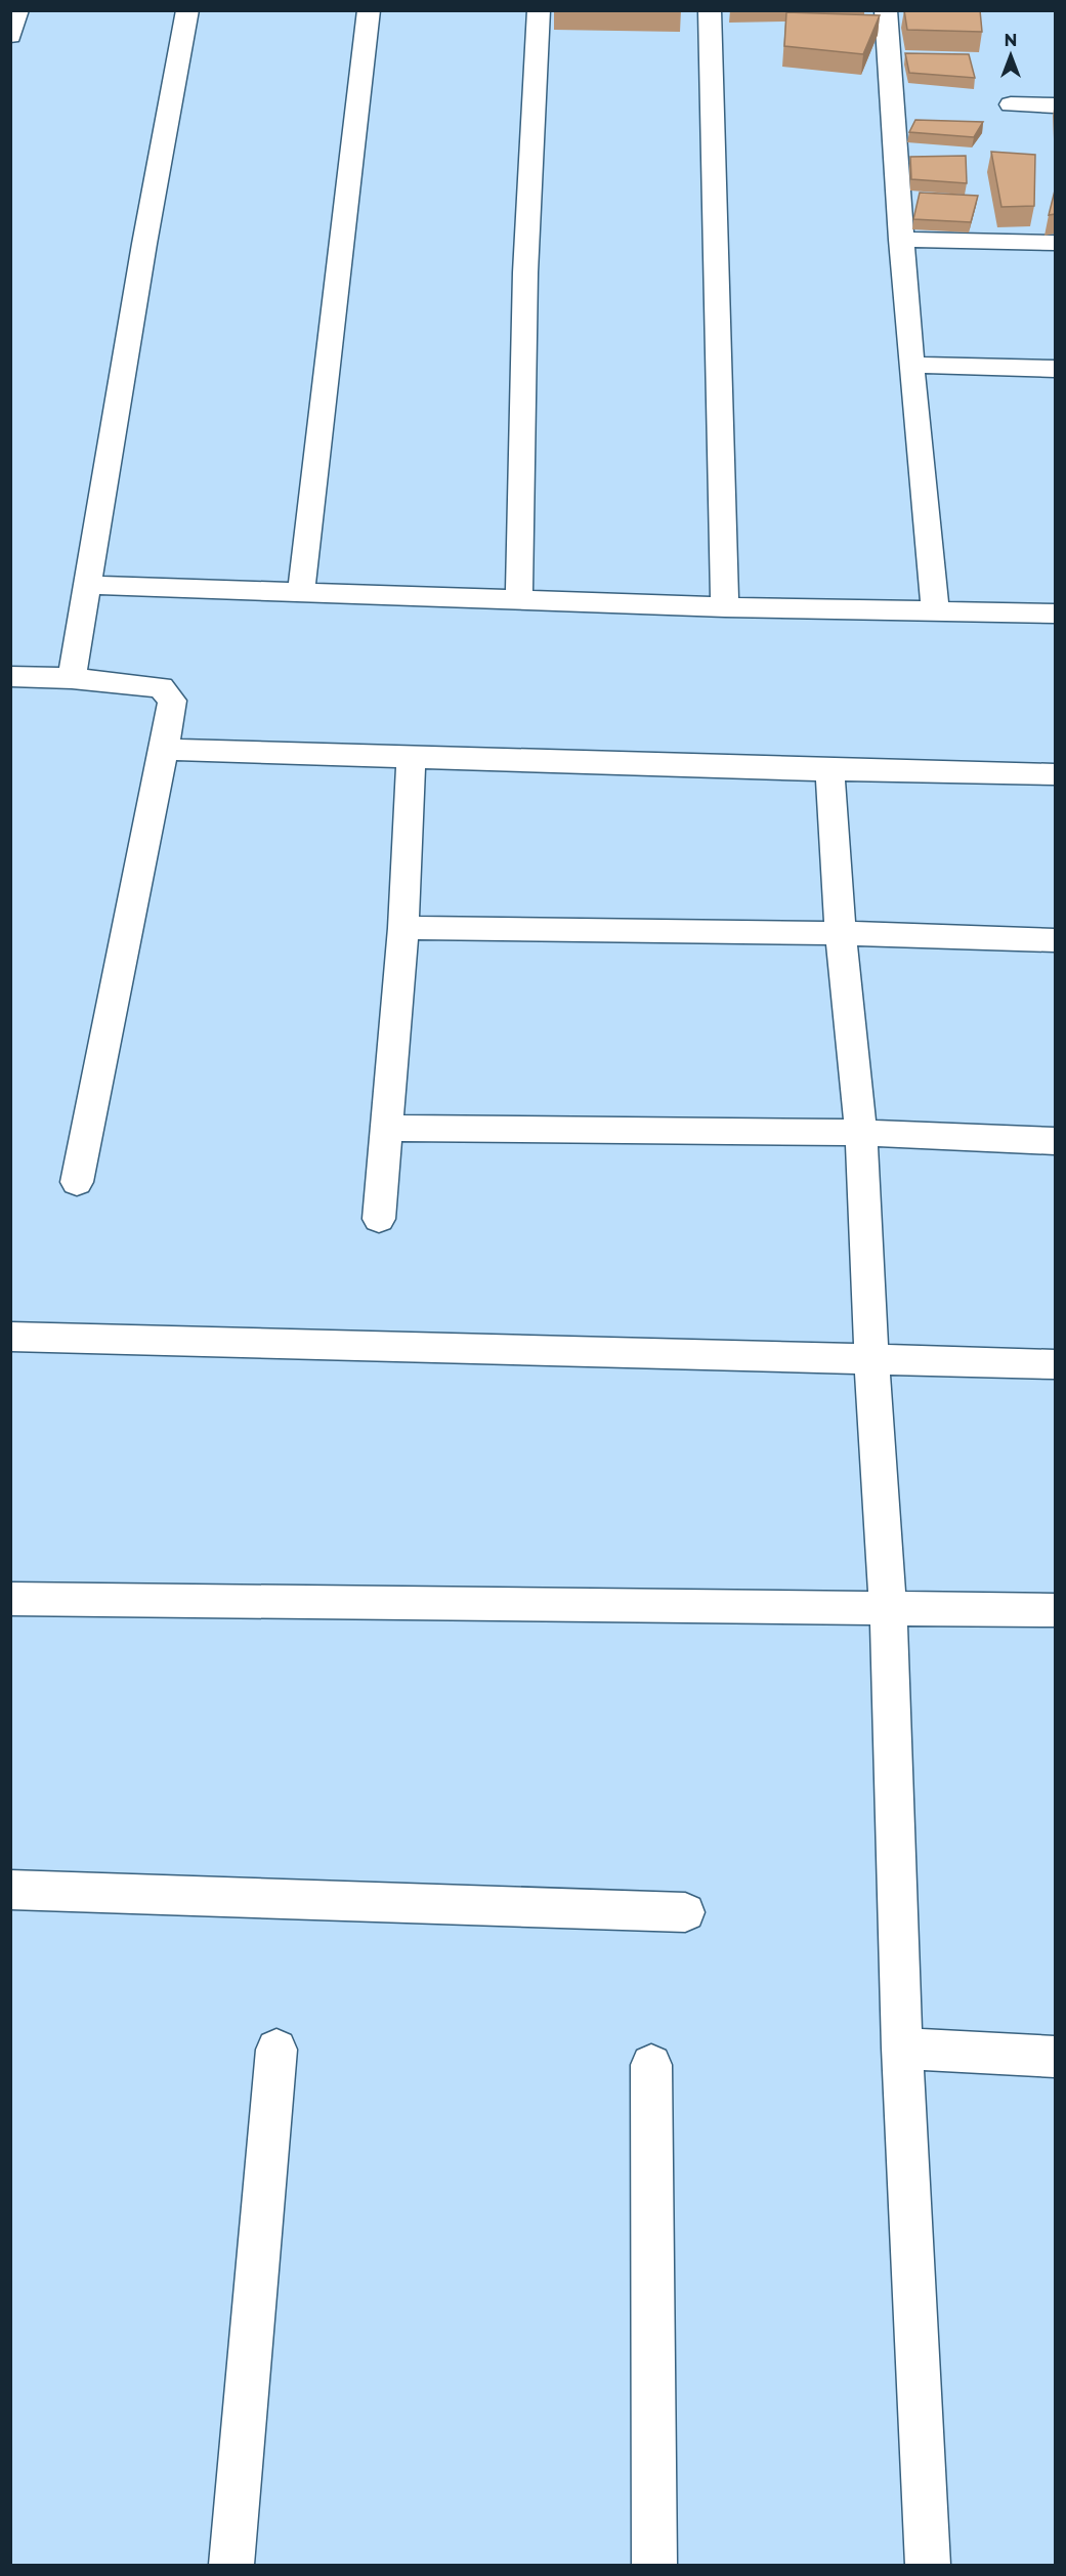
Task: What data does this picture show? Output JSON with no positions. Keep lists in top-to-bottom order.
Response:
{
  "north": "top"
}
